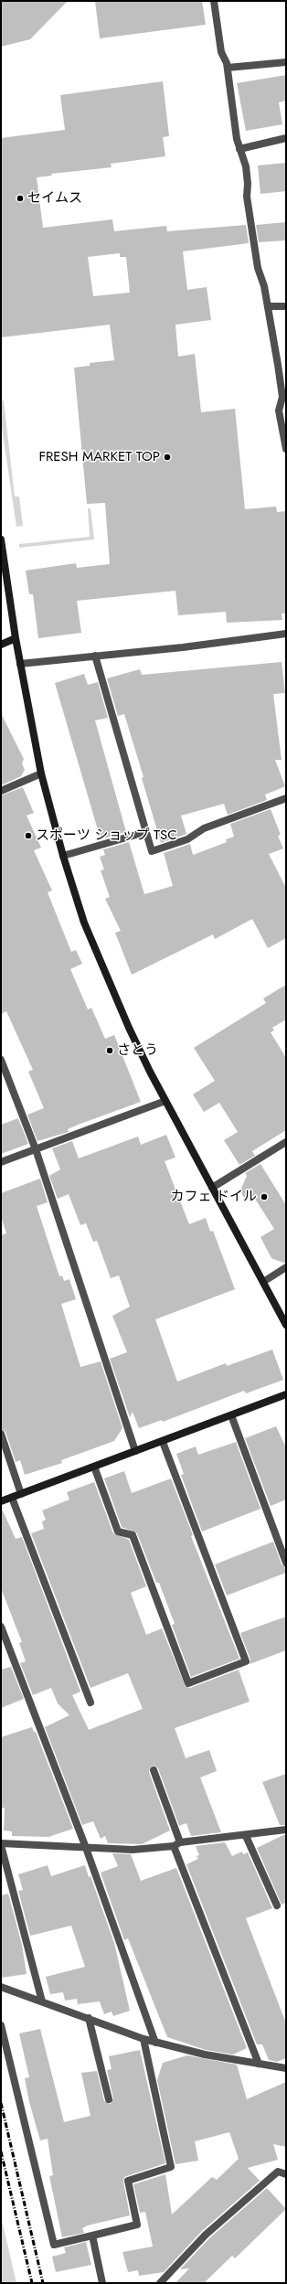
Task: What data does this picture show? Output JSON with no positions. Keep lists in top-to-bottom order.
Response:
{
  "places": [
    "セイムス",
    "FRESH MARKET TOP",
    "スポーツ ショップ TSC",
    "さとう",
    "カフェ ドイル"
  ]
}
